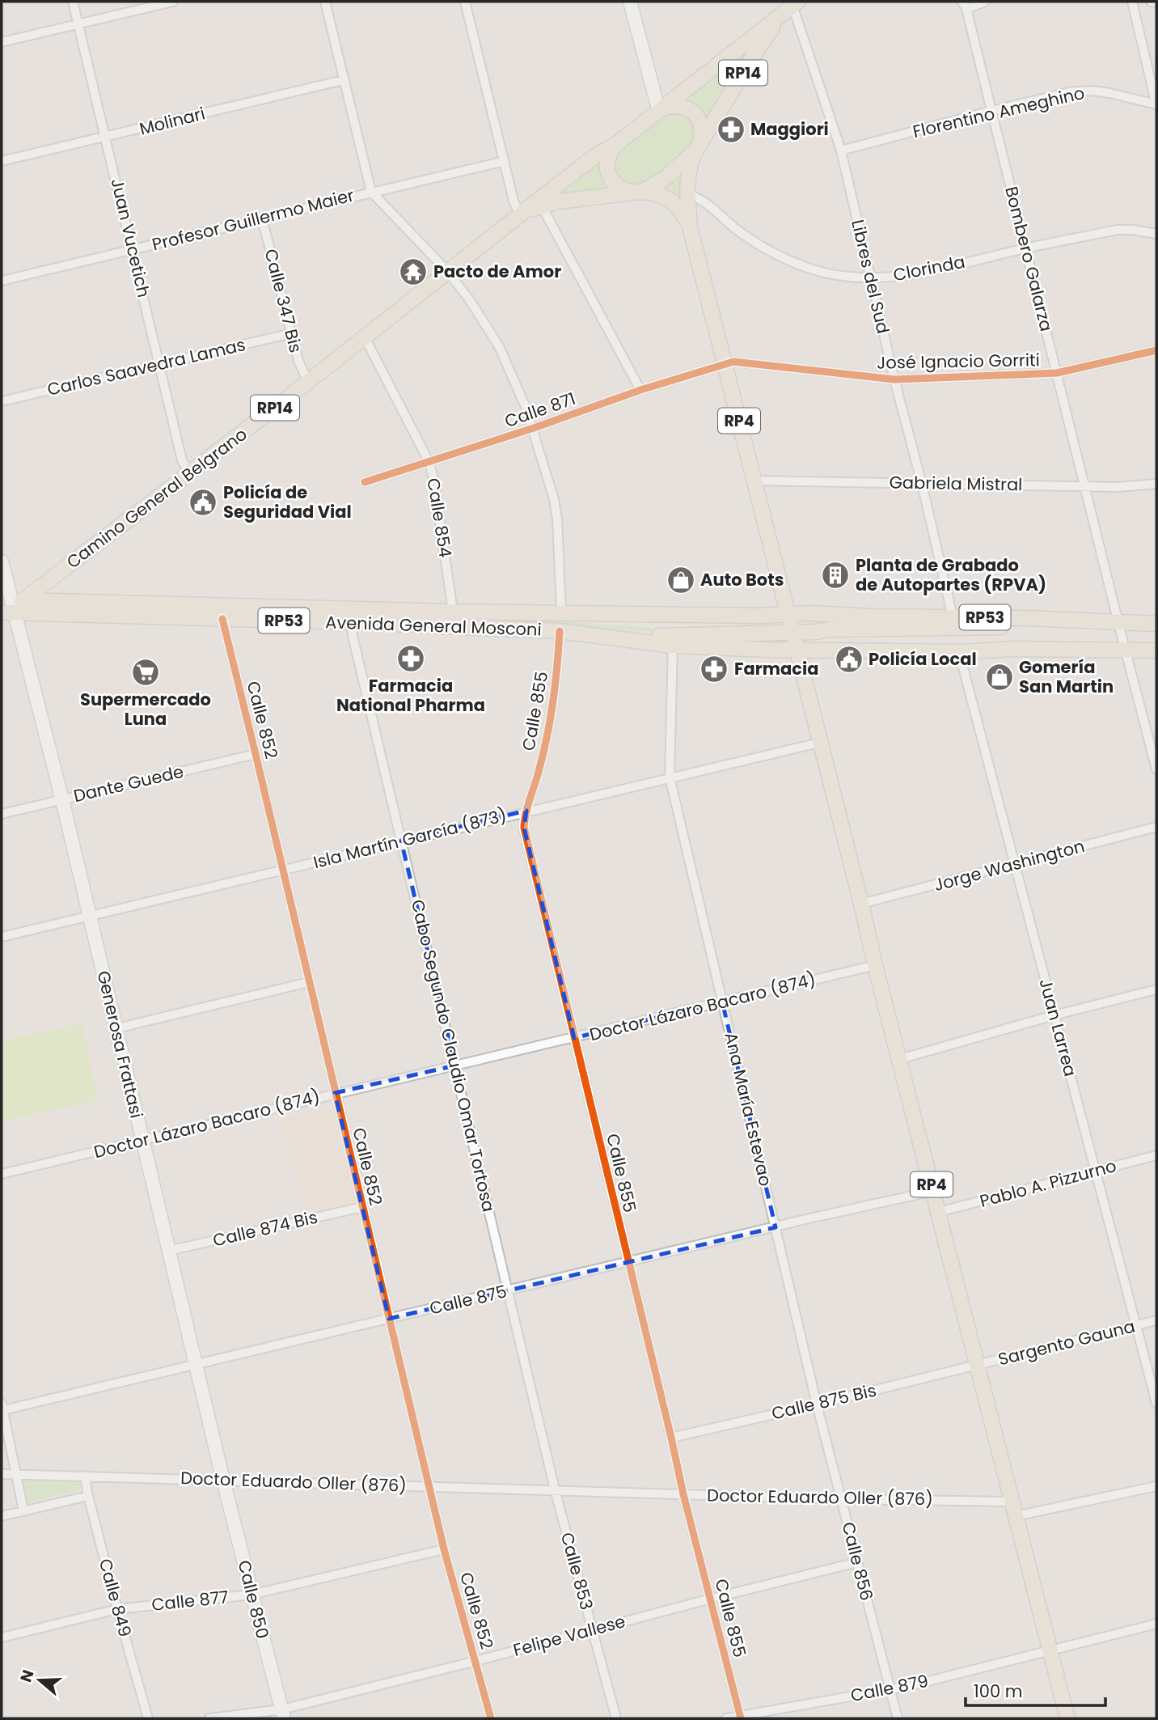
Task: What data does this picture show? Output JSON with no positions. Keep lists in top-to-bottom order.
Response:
{
  "streets": {
    "main road": [
      "RP14",
      "RP4",
      "Camino General Belgrano",
      "RP53",
      "Avenida General Mosconi",
      "Generosa Frattasi",
      "Calle 850"
    ],
    "street": [
      "Florentino Ameghino",
      "Molinari",
      "Profesor Guillermo Maier",
      "Juan Vucetich",
      "Bombero Galarza",
      "Clorinda",
      "Libres del Sud",
      "Calle 347 Bis",
      "José Ignacio Gorriti",
      "Carlos Saavedra Lamas",
      "Calle 871",
      "Gabriela Mistral",
      "Calle 854",
      "Calle 855",
      "Calle 852",
      "Dante Guede",
      "Isla Martín García (873)",
      "Jorge Washington",
      "Doctor Lázaro Bacaro (874)",
      "Juan Larrea",
      "Cabo Segundo Claudio Omar Tortosa",
      "Ana María Estevao",
      "Pablo A. Pizzurno",
      "Calle 874 Bis",
      "Calle 875",
      "Sargento Gauna",
      "Calle 875 Bis",
      "Doctor Eduardo Oller (876)",
      "Calle 856",
      "Calle 853",
      "Calle 849",
      "Calle 877",
      "Felipe Vallese",
      "Calle 879"
    ]
  },
  "crossings": [
    ["Florentino Ameghino", "Bombero Galarza"],
    ["Florentino Ameghino", "Libres del Sud"],
    ["Molinari", "Juan Vucetich"],
    ["Profesor Guillermo Maier", "Juan Vucetich"],
    ["Profesor Guillermo Maier", "Calle 347 Bis"],
    ["Juan Vucetich", "Carlos Saavedra Lamas"],
    ["Juan Vucetich", "Camino General Belgrano"],
    ["Bombero Galarza", "Clorinda"],
    ["Bombero Galarza", "José Ignacio Gorriti"],
    ["Bombero Galarza", "Gabriela Mistral"],
    ["Bombero Galarza", "RP53"],
    ["Clorinda", "Libres del Sud"],
    ["Clorinda", "RP4"],
    ["Libres del Sud", "José Ignacio Gorriti"],
    ["Libres del Sud", "Gabriela Mistral"],
    ["Libres del Sud", "Camino General Belgrano"],
    ["Libres del Sud", "RP53"],
    ["Calle 347 Bis", "Carlos Saavedra Lamas"],
    ["Calle 347 Bis", "Camino General Belgrano"],
    ["José Ignacio Gorriti", "Calle 871"],
    ["José Ignacio Gorriti", "RP4"],
    ["Calle 871", "RP4"],
    ["Calle 871", "Calle 854"],
    ["RP4", "Gabriela Mistral"],
    ["RP4", "Camino General Belgrano"],
    ["RP4", "RP53"],
    ["RP4", "Avenida General Mosconi"],
    ["RP4", "Isla Martín García (873)"],
    ["RP4", "Jorge Washington"],
    ["RP4", "Doctor Lázaro Bacaro (874)"],
    ["RP4", "Pablo A. Pizzurno"],
    ["RP4", "Calle 875"],
    ["RP4", "Sargento Gauna"],
    ["RP4", "Calle 875 Bis"],
    ["RP4", "Doctor Eduardo Oller (876)"],
    ["RP4", "Calle 879"],
    ["Camino General Belgrano", "Calle 854"],
    ["Camino General Belgrano", "Avenida General Mosconi"],
    ["Camino General Belgrano", "Generosa Frattasi"],
    ["Calle 854", "Avenida General Mosconi"],
    ["RP53", "Avenida General Mosconi"],
    ["RP53", "Calle 855"],
    ["RP53", "Juan Larrea"],
    ["Avenida General Mosconi", "Calle 855"],
    ["Avenida General Mosconi", "Calle 852"],
    ["Avenida General Mosconi", "Generosa Frattasi"],
    ["Avenida General Mosconi", "Cabo Segundo Claudio Omar Tortosa"],
    ["Avenida General Mosconi", "Ana María Estevao"],
    ["Calle 855", "Isla Martín García (873)"],
    ["Calle 855", "Doctor Lázaro Bacaro (874)"],
    ["Calle 855", "Calle 875"],
    ["Calle 855", "Calle 875 Bis"],
    ["Calle 855", "Doctor Eduardo Oller (876)"],
    ["Calle 855", "Felipe Vallese"],
    ["Calle 855", "Calle 879"],
    ["Calle 852", "Dante Guede"],
    ["Calle 852", "Isla Martín García (873)"],
    ["Calle 852", "Doctor Lázaro Bacaro (874)"],
    ["Calle 852", "Calle 874 Bis"],
    ["Calle 852", "Calle 875"],
    ["Calle 852", "Doctor Eduardo Oller (876)"],
    ["Calle 852", "Calle 877"],
    ["Calle 852", "Felipe Vallese"],
    ["Dante Guede", "Generosa Frattasi"],
    ["Isla Martín García (873)", "Generosa Frattasi"],
    ["Isla Martín García (873)", "Cabo Segundo Claudio Omar Tortosa"],
    ["Isla Martín García (873)", "Ana María Estevao"],
    ["Jorge Washington", "Juan Larrea"],
    ["Doctor Lázaro Bacaro (874)", "Generosa Frattasi"],
    ["Doctor Lázaro Bacaro (874)", "Cabo Segundo Claudio Omar Tortosa"],
    ["Doctor Lázaro Bacaro (874)", "Ana María Estevao"],
    ["Juan Larrea", "Pablo A. Pizzurno"],
    ["Juan Larrea", "Sargento Gauna"],
    ["Generosa Frattasi", "Calle 874 Bis"],
    ["Generosa Frattasi", "Calle 875"],
    ["Generosa Frattasi", "Doctor Eduardo Oller (876)"],
    ["Generosa Frattasi", "Calle 850"],
    ["Cabo Segundo Claudio Omar Tortosa", "Calle 875"],
    ["Cabo Segundo Claudio Omar Tortosa", "Doctor Eduardo Oller (876)"],
    ["Cabo Segundo Claudio Omar Tortosa", "Calle 853"],
    ["Ana María Estevao", "Calle 875"],
    ["Ana María Estevao", "Calle 875 Bis"],
    ["Ana María Estevao", "Calle 856"],
    ["Sargento Gauna", "Calle 875 Bis"],
    ["Calle 875 Bis", "Calle 856"],
    ["Doctor Eduardo Oller (876)", "Calle 856"],
    ["Doctor Eduardo Oller (876)", "Calle 853"],
    ["Doctor Eduardo Oller (876)", "Calle 849"],
    ["Doctor Eduardo Oller (876)", "Calle 850"],
    ["Calle 856", "Felipe Vallese"],
    ["Calle 856", "Calle 879"],
    ["Calle 853", "Felipe Vallese"],
    ["Calle 849", "Calle 877"],
    ["Calle 850", "Calle 877"],
    ["Calle 850", "Felipe Vallese"]
  ],
  "places": {
    "pharmacy": ["Maggiori", "Farmacia National Pharma", "Farmacia"],
    "temple": ["Pacto de Amor"],
    "public building": ["Policía de Seguridad Vial", "Policía Local"],
    "building": ["Planta de Grabado de Autopartes (RPVA)"],
    "shop": ["Auto Bots", "Gomería San Martin"],
    "supermarket": ["Supermercado Luna"]
  },
  "scale_bar": "100 m",
  "north": "left"
}
